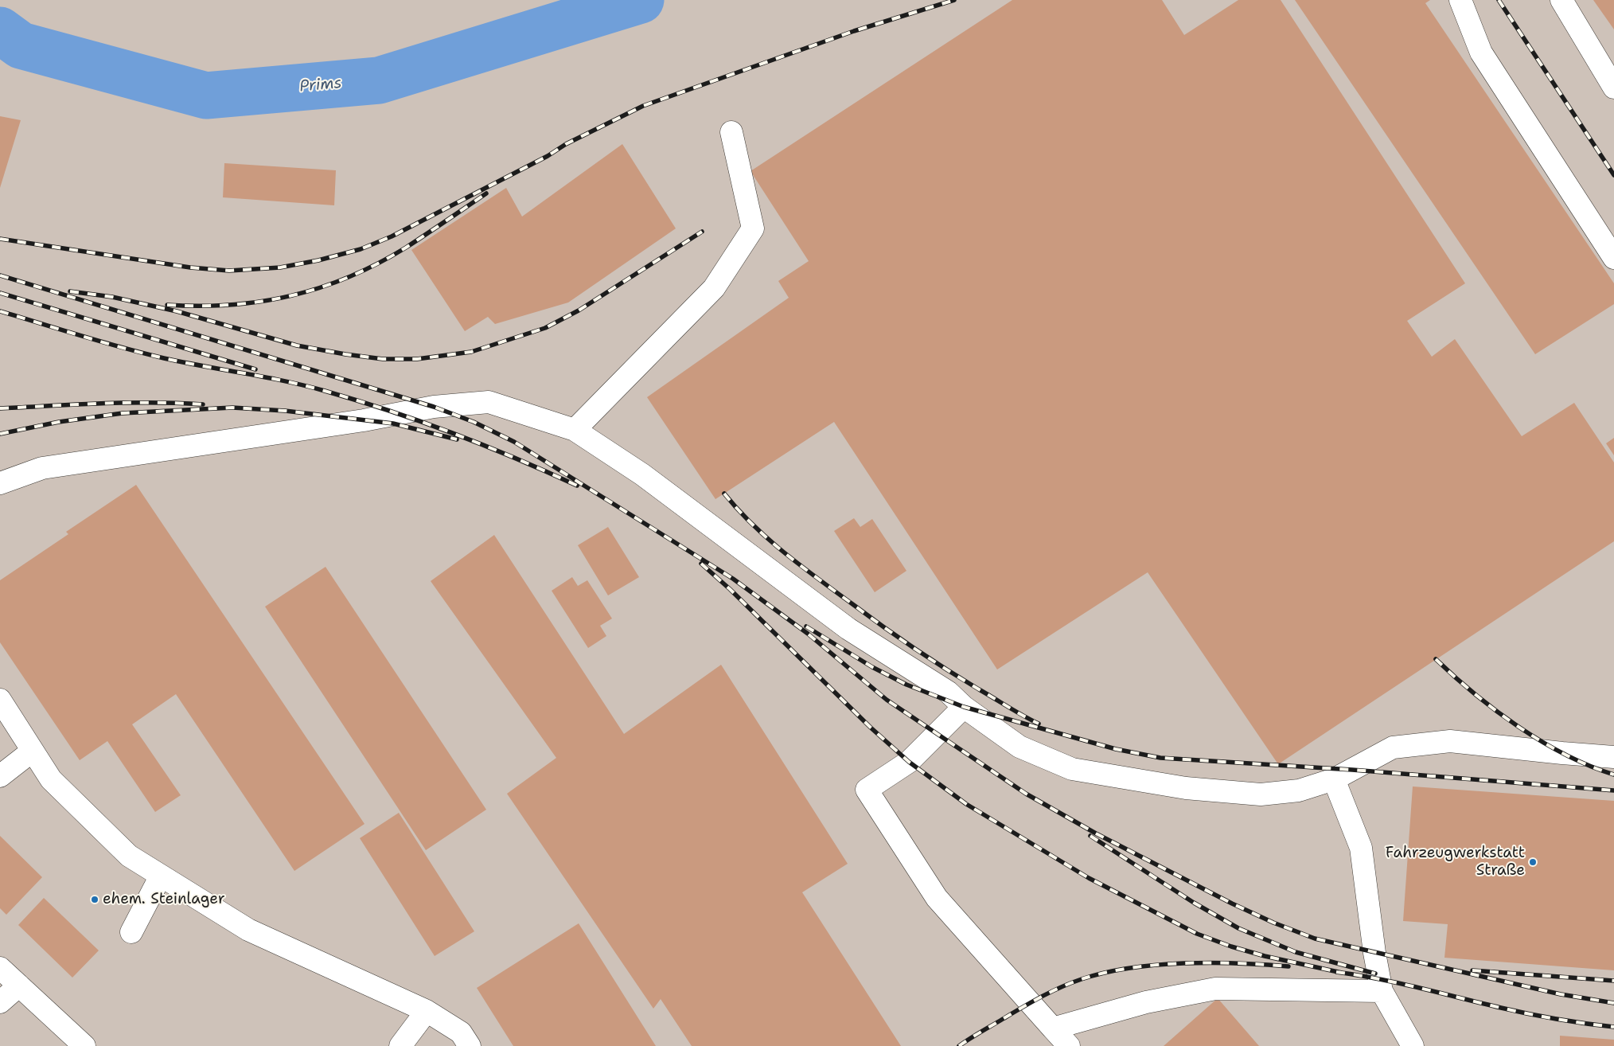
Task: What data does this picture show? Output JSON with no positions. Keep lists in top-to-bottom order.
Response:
{
  "water": ["Prims"],
  "places": ["Fahrzeugwerkstatt Straße", "ehem. Steinlager"]
}
